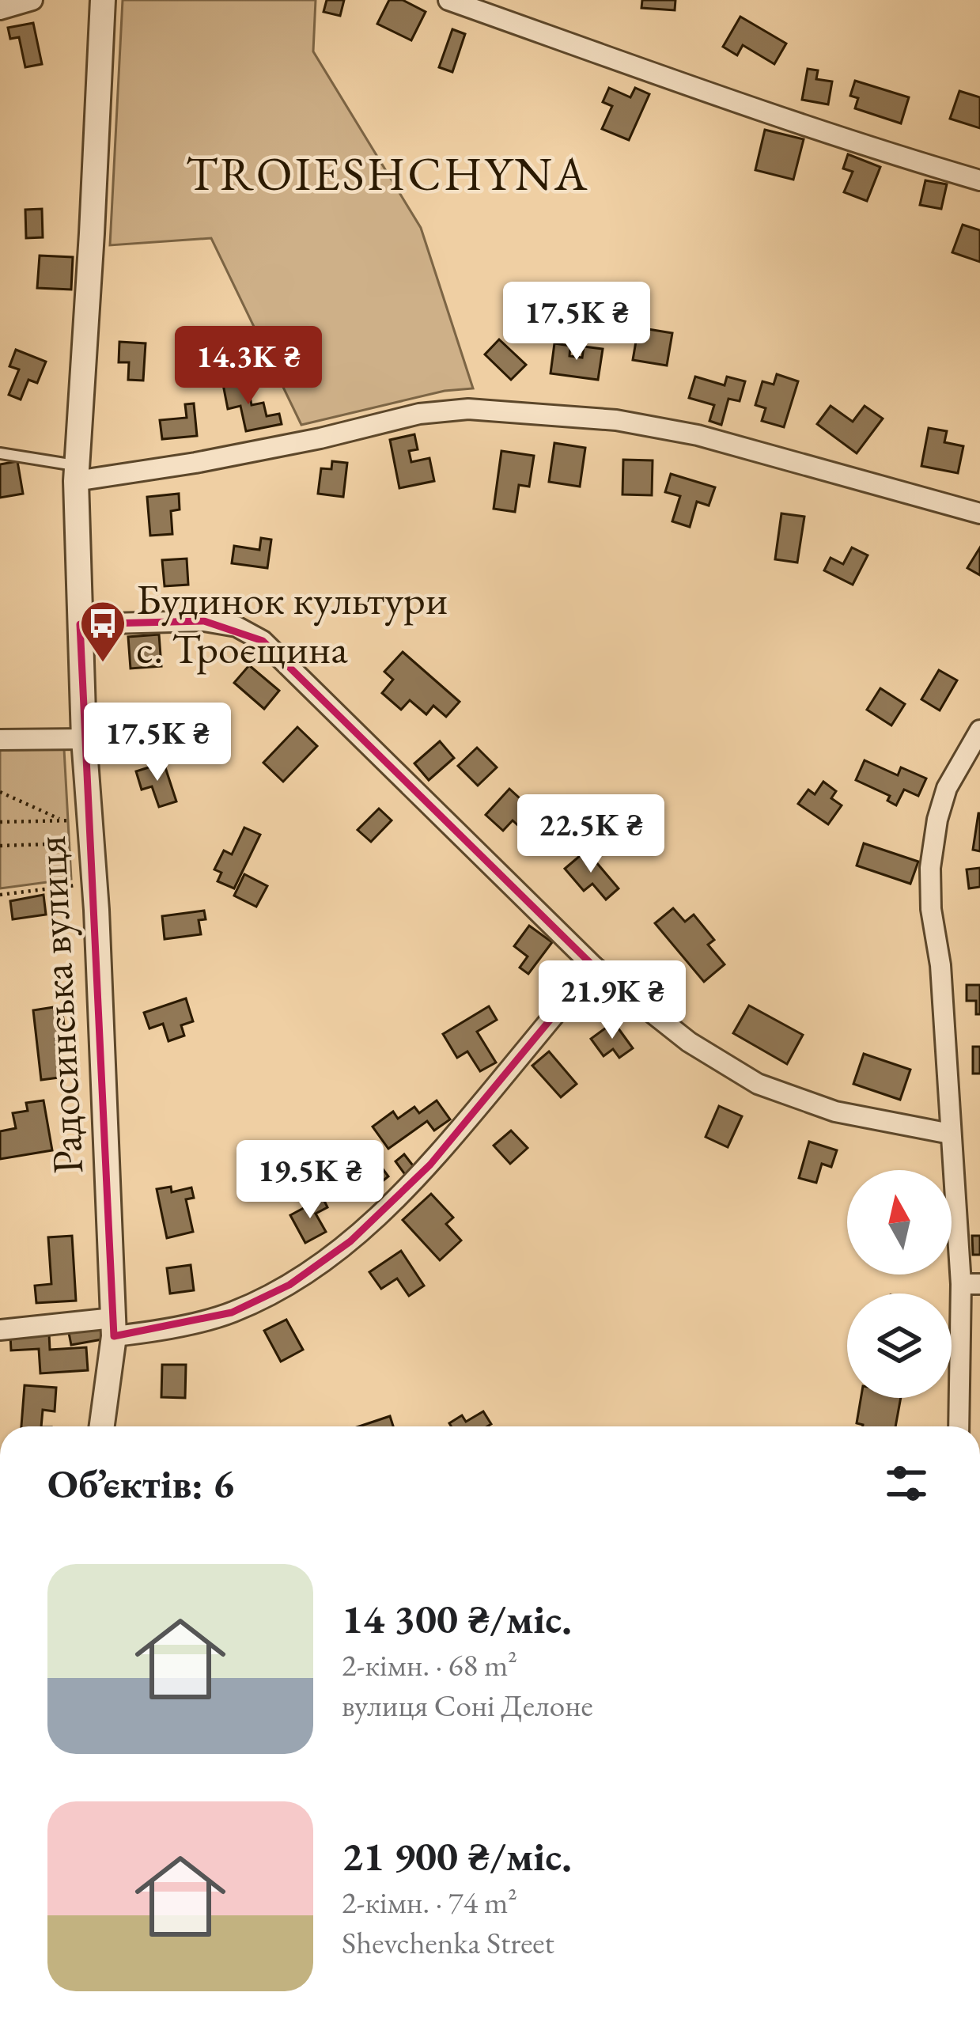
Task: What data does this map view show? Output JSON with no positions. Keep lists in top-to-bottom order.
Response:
{
  "streets": {
    "street": ["Радосинська вулиця"]
  },
  "districts": ["TROIESHCHYNA"],
  "places": {
    "bus stop": ["Будинок культури с. Троєщина"]
  },
  "north": "top",
  "page": {
    "price": [
      "17.5K ₴",
      "14.3K ₴",
      "17.5K ₴",
      "22.5K ₴",
      "21.9K ₴",
      "19.5K ₴"
    ],
    "heading": "Об’єктів: 6",
    "list": [
      {
        "name": "14 300 ₴/міс.",
        "note": "2-кімн. · 68 m² · вулиця Соні Делоне"
      },
      {
        "name": "21 900 ₴/міс.",
        "note": "2-кімн. · 74 m² · Shevchenka Street"
      }
    ]
  }
}
